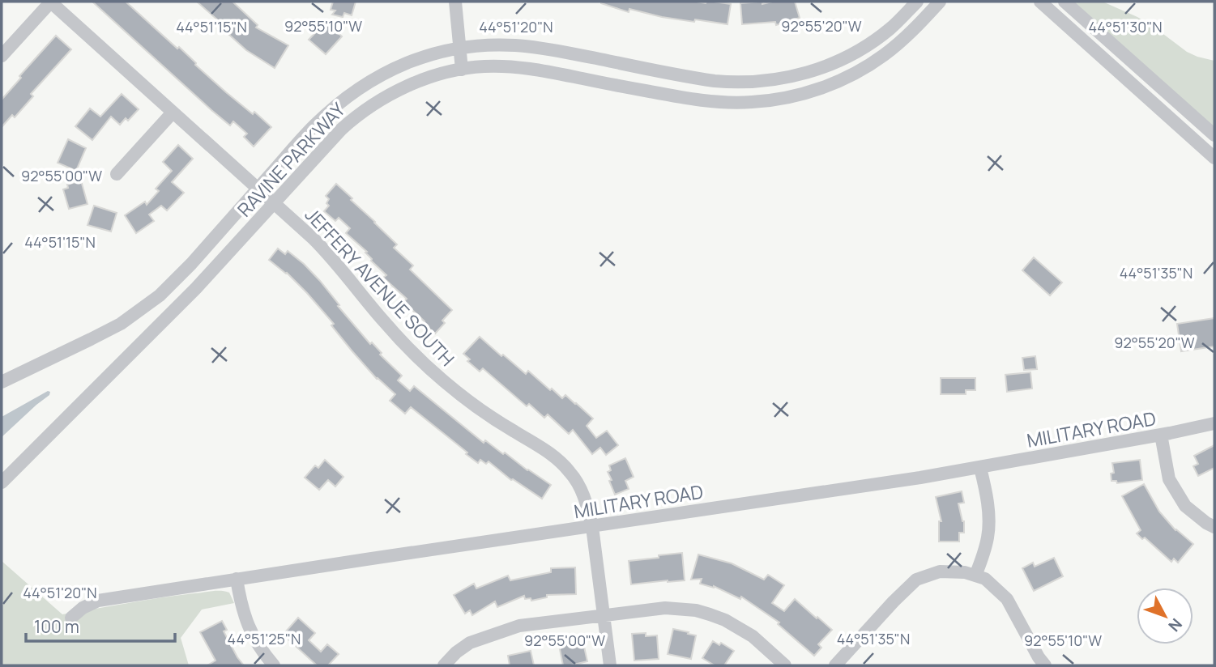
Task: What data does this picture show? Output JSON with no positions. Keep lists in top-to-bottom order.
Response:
{
  "streets": {
    "street": ["RAVINE PARKWAY", "JEFFERY AVENUE SOUTH", "MILITARY ROAD"]
  },
  "crossings": [
    ["RAVINE PARKWAY", "JEFFERY AVENUE SOUTH"],
    ["JEFFERY AVENUE SOUTH", "MILITARY ROAD"]
  ],
  "scale_bar": "100 m",
  "north": "bottom right",
  "coordinates": [
    "92°55'10\"W",
    "92°55'20\"W",
    "44°51'15\"N",
    "44°51'20\"N",
    "44°51'30\"N",
    "92°55'00\"W",
    "44°51'35\"N",
    "44°51'25\"N"
  ]
}
